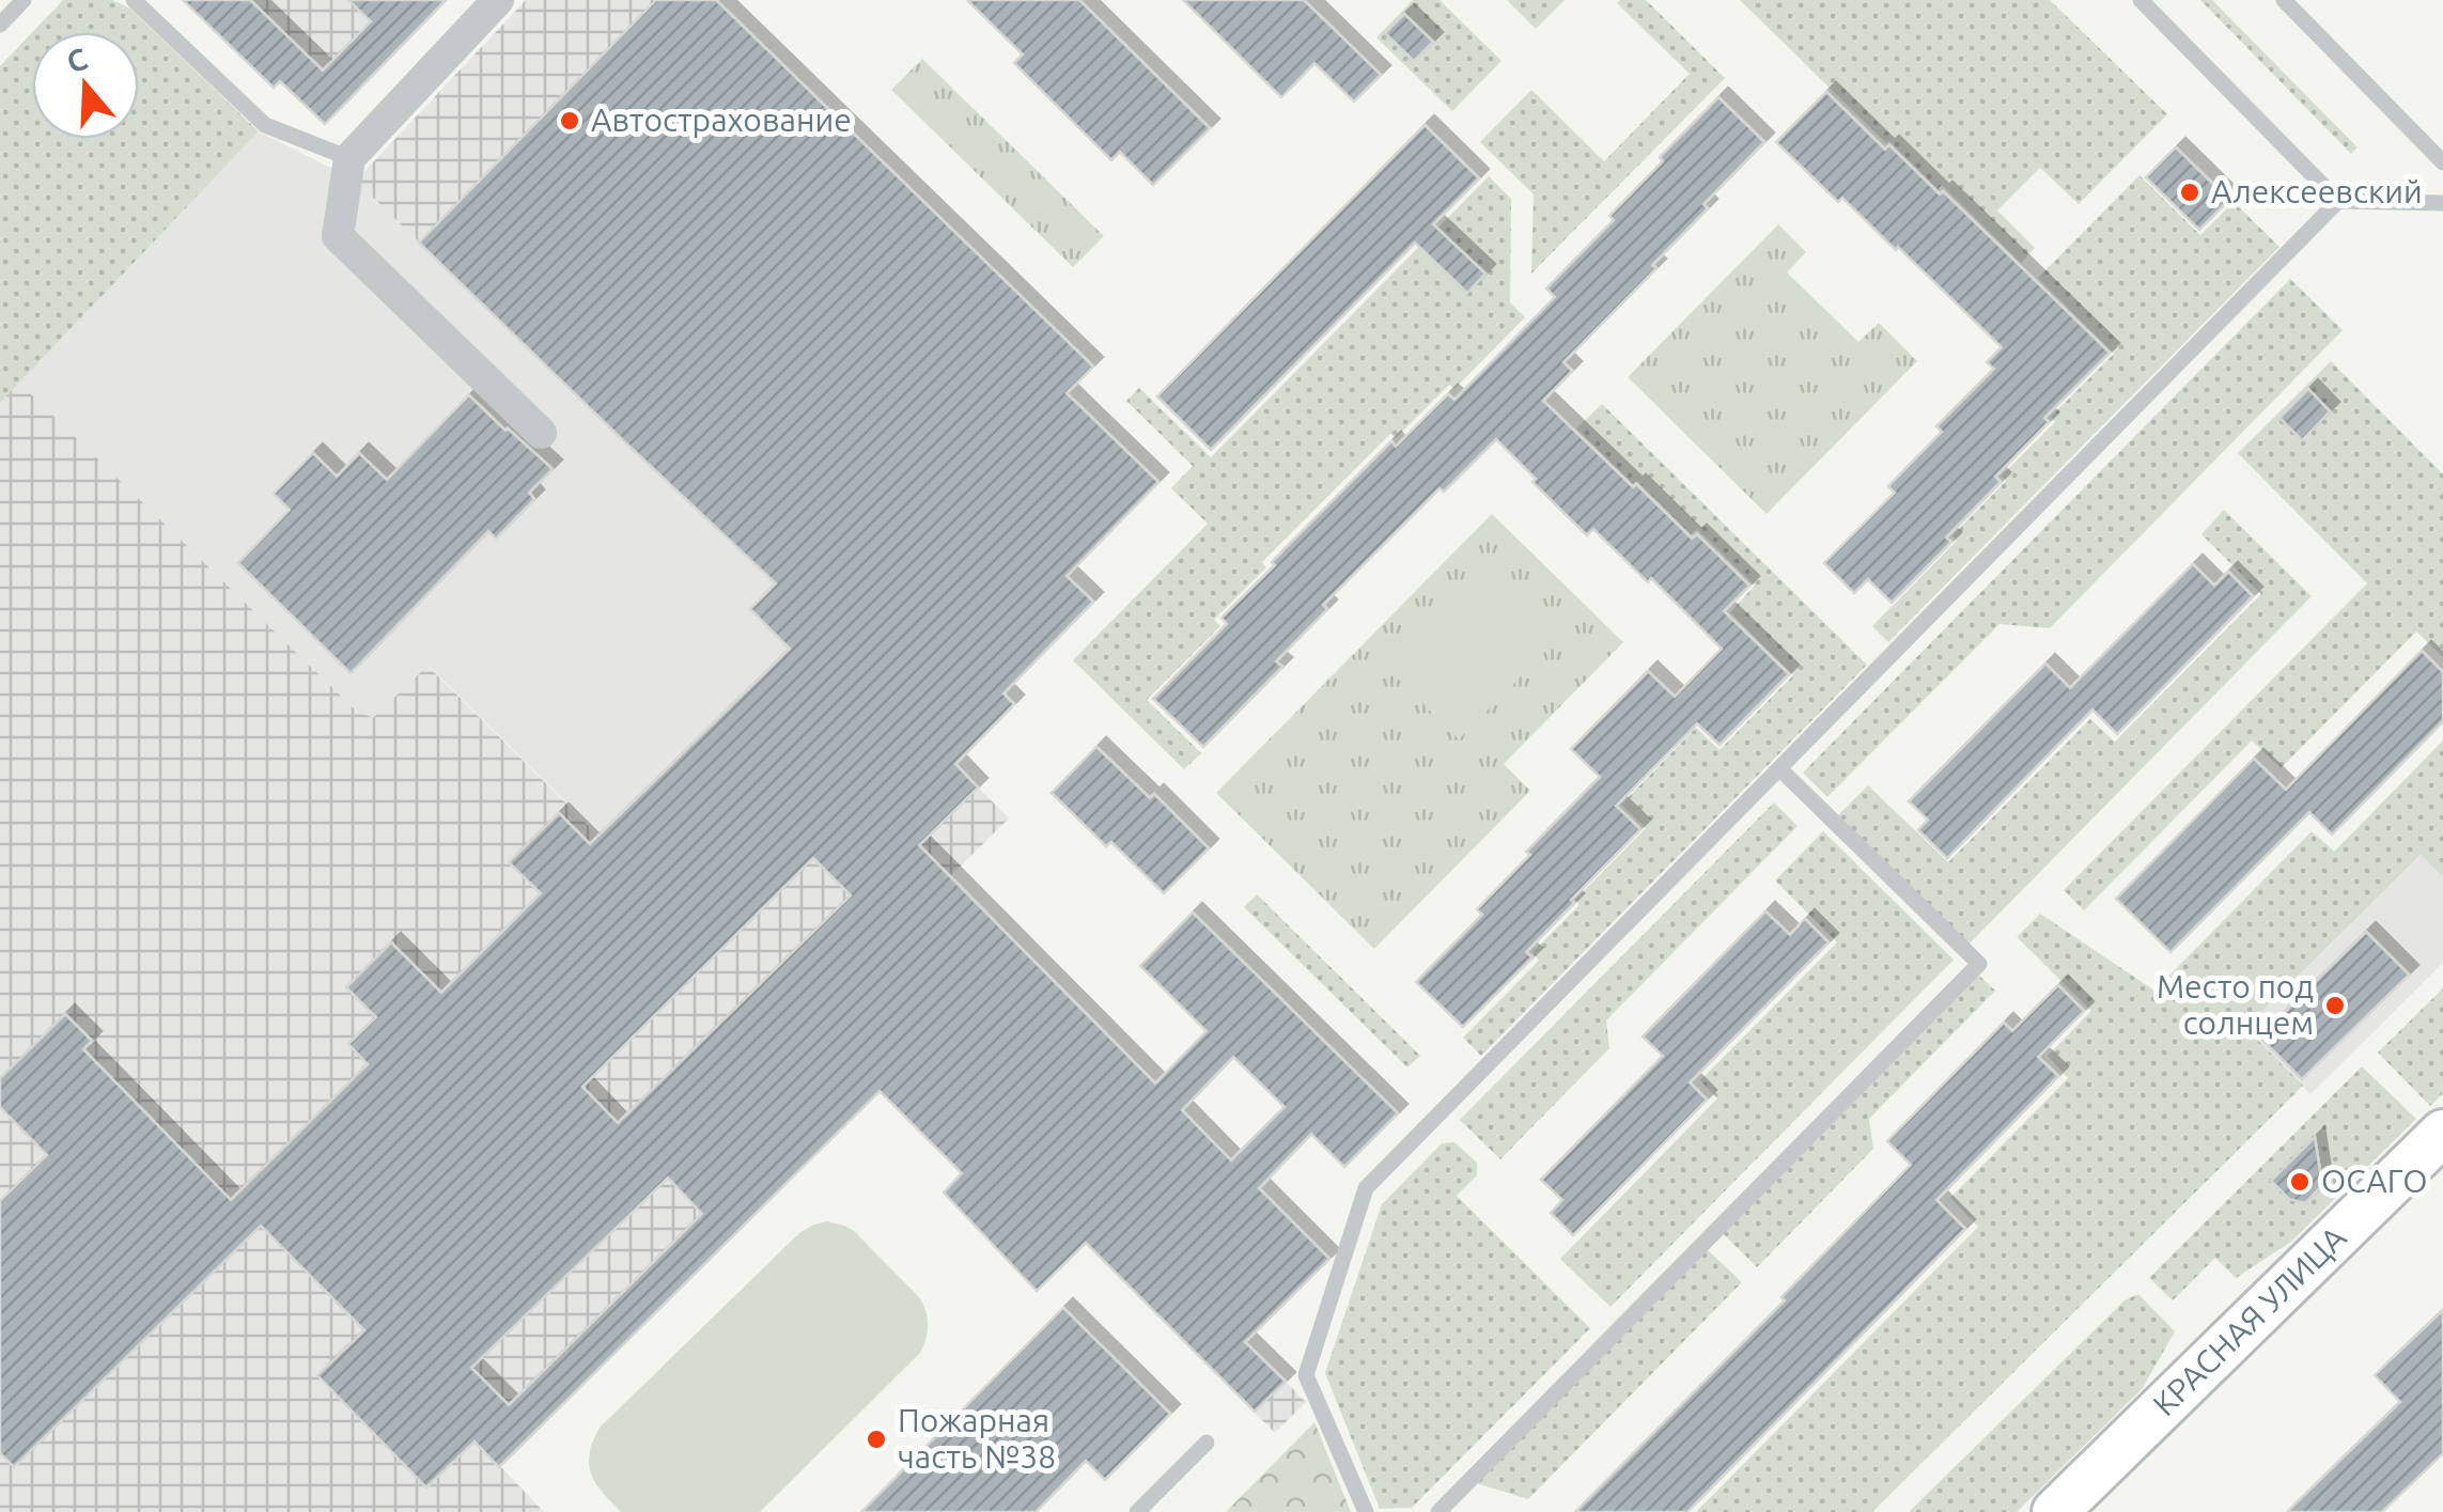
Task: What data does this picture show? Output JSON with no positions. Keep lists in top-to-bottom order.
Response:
{
  "streets": {
    "street": ["КРАСНАЯ УЛИЦА"]
  },
  "places": [
    "Автострахование",
    "Алексеевский",
    "Место под солнцем",
    "ОСАГО",
    "Пожарная часть №38"
  ],
  "north": "top"
}
